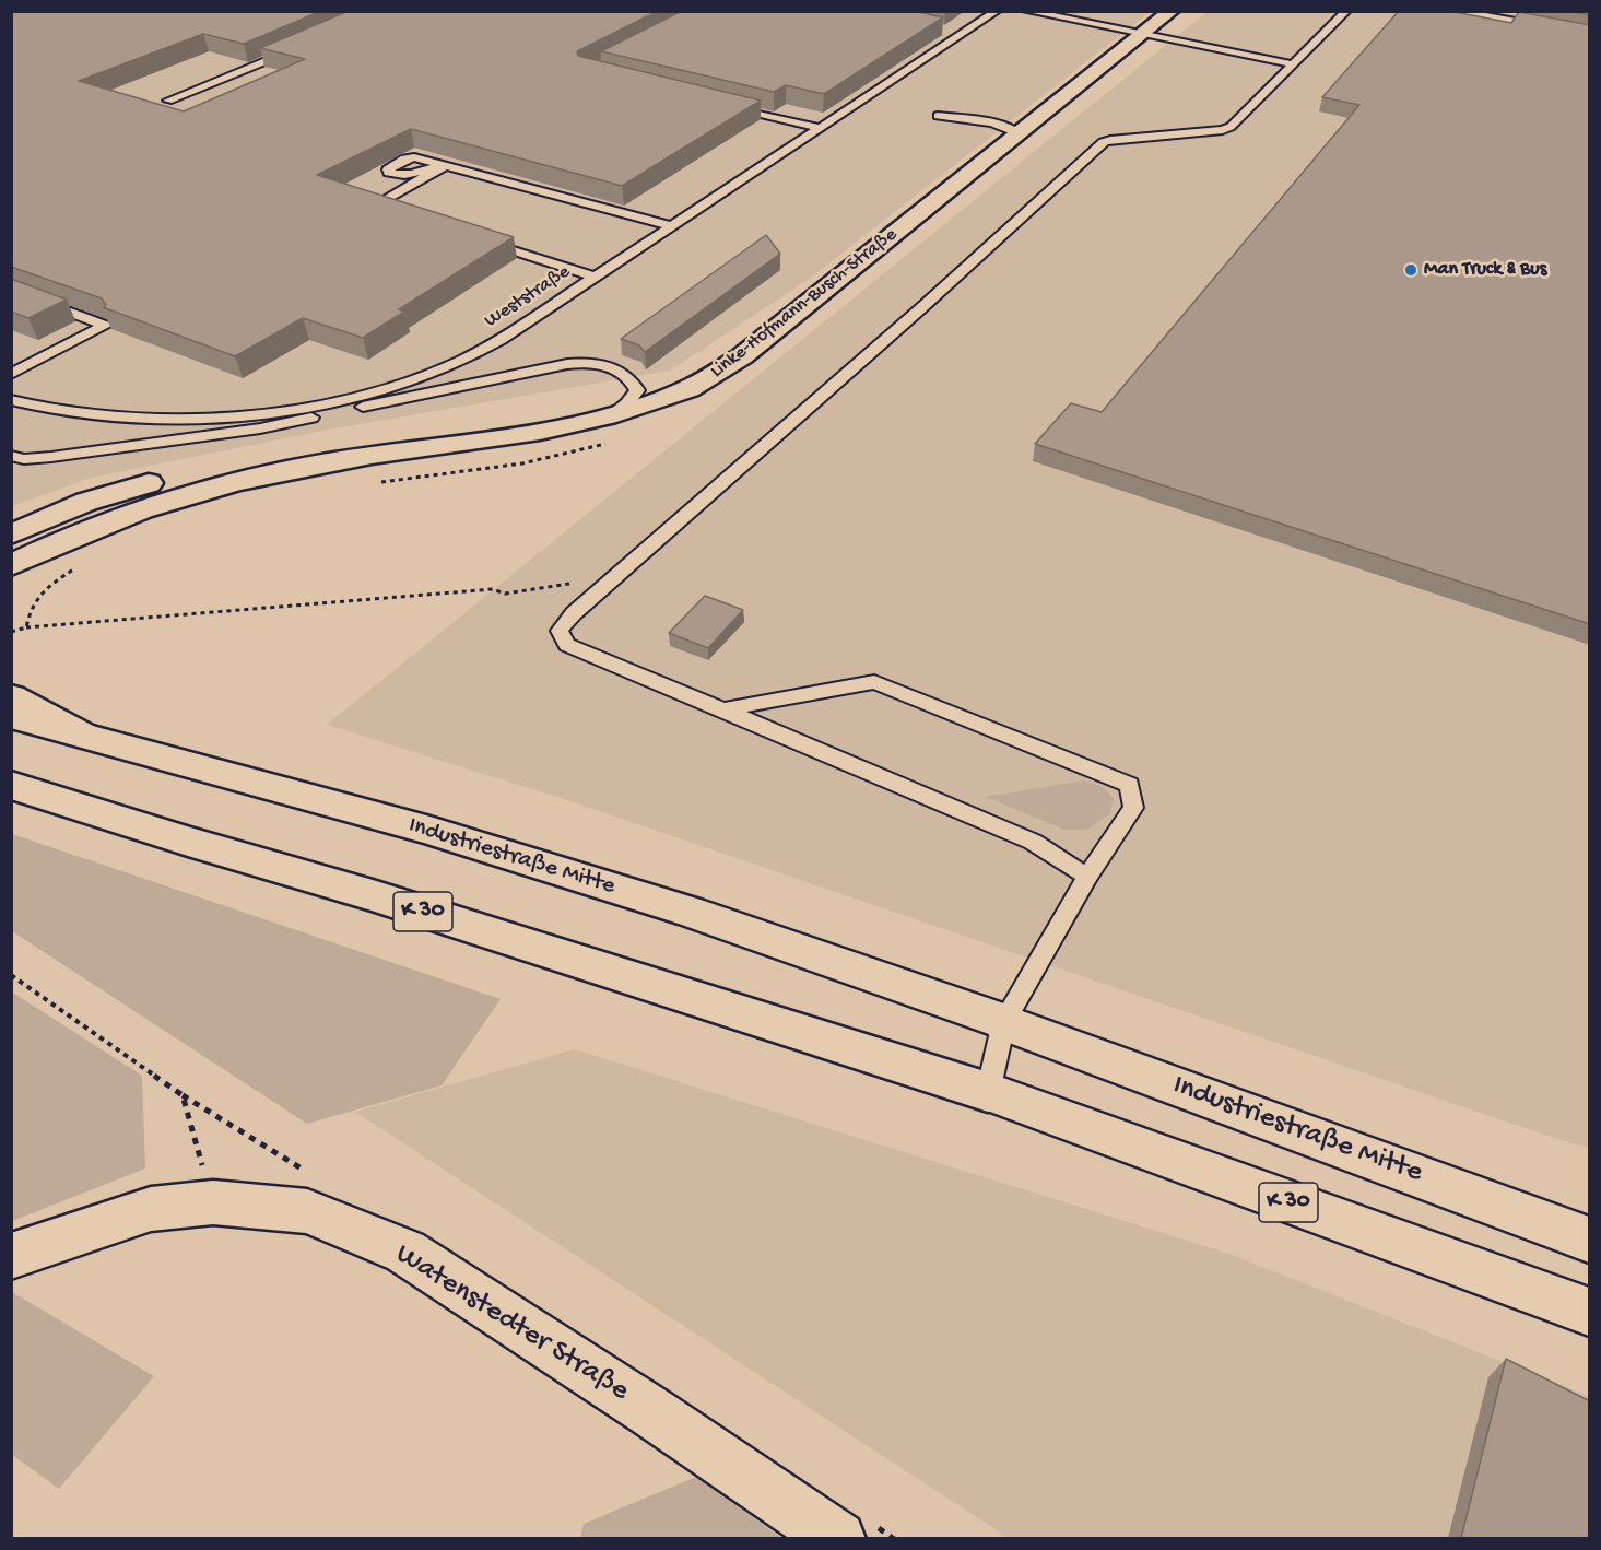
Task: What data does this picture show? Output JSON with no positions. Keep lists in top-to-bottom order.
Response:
{
  "streets": {
    "main road": [
      "Linke-Hofmann-Busch-Straße",
      "Industriestraße Mitte",
      "K 30",
      "Watenstedter Straße"
    ],
    "lane": ["Weststraße"]
  },
  "places": ["Man Truck & Bus"]
}
